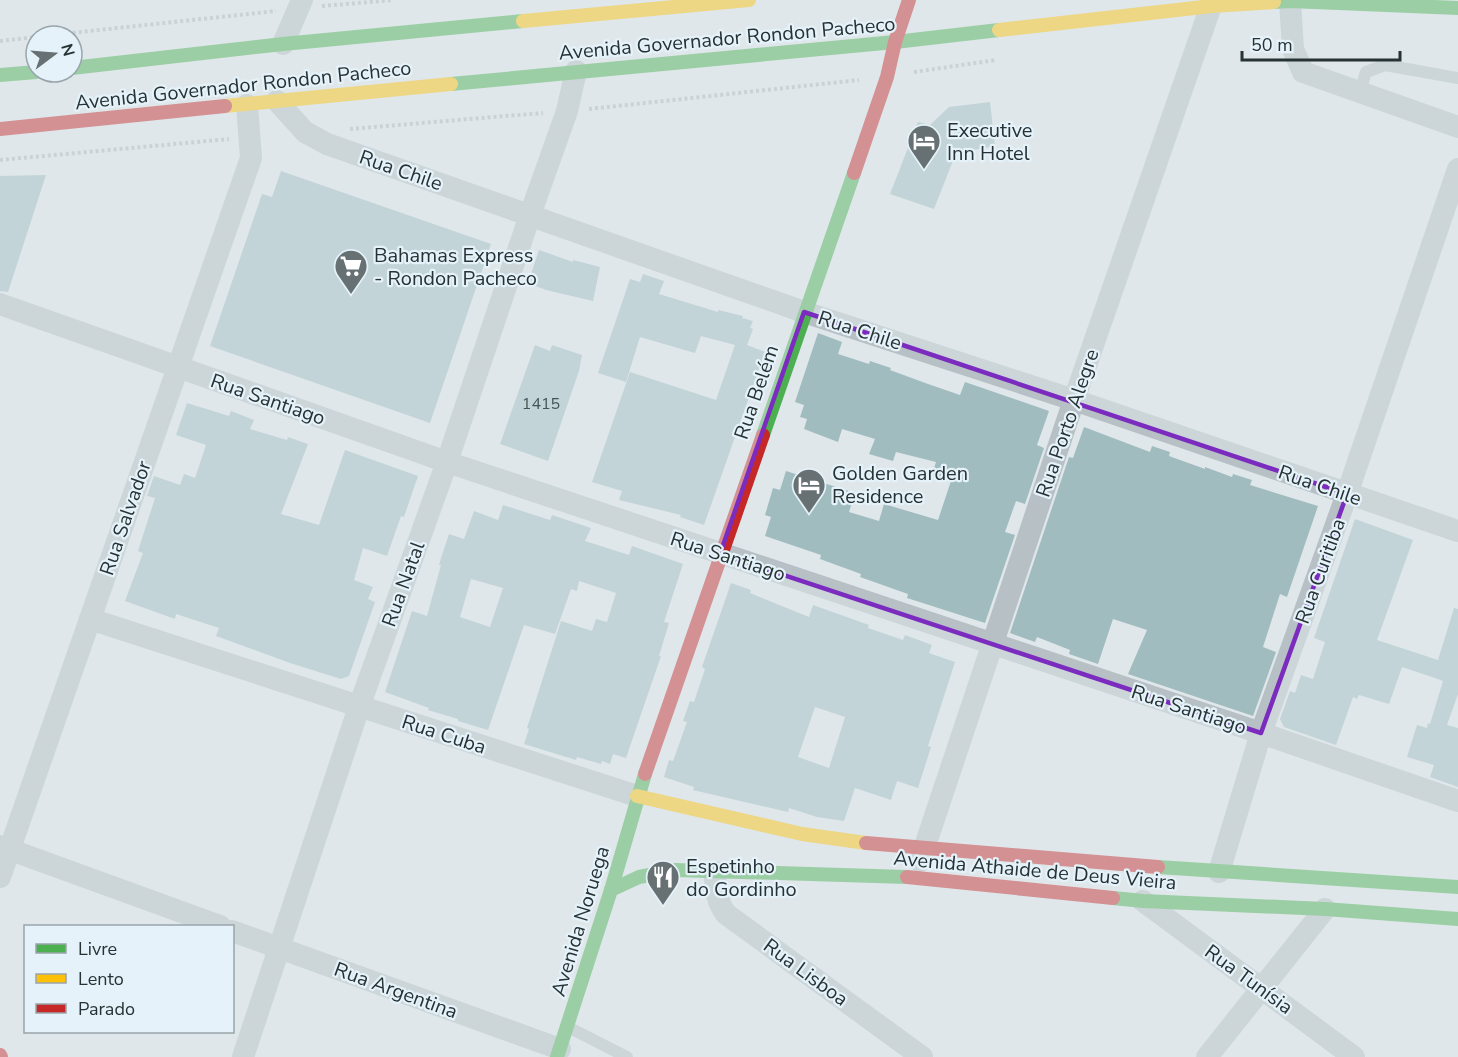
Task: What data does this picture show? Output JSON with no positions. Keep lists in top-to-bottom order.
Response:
{
  "streets": {
    "street": [
      "Avenida Governador Rondon Pacheco",
      "Rua Chile",
      "Rua Belém",
      "Rua Santiago",
      "Rua Porto Alegre",
      "Rua Salvador",
      "Rua Curitiba",
      "Rua Natal",
      "Rua Cuba",
      "Avenida Athaide de Deus Vieira",
      "Avenida Noruega",
      "Rua Lisboa",
      "Rua Tunísia",
      "Rua Argentina"
    ]
  },
  "crossings": [
    ["Avenida Governador Rondon Pacheco", "Rua Chile"],
    ["Avenida Governador Rondon Pacheco", "Rua Belém"],
    ["Avenida Governador Rondon Pacheco", "Rua Porto Alegre"],
    ["Avenida Governador Rondon Pacheco", "Rua Natal"],
    ["Rua Chile", "Rua Belém"],
    ["Rua Chile", "Rua Porto Alegre"],
    ["Rua Chile", "Rua Curitiba"],
    ["Rua Chile", "Rua Natal"],
    ["Rua Belém", "Rua Santiago"],
    ["Rua Belém", "Rua Cuba"],
    ["Rua Belém", "Avenida Noruega"],
    ["Rua Santiago", "Rua Porto Alegre"],
    ["Rua Santiago", "Rua Salvador"],
    ["Rua Santiago", "Rua Curitiba"],
    ["Rua Santiago", "Rua Natal"],
    ["Rua Porto Alegre", "Avenida Athaide de Deus Vieira"],
    ["Rua Salvador", "Rua Cuba"],
    ["Rua Curitiba", "Avenida Athaide de Deus Vieira"],
    ["Rua Natal", "Rua Cuba"],
    ["Rua Natal", "Rua Argentina"],
    ["Rua Cuba", "Avenida Athaide de Deus Vieira"],
    ["Rua Cuba", "Avenida Noruega"],
    ["Avenida Athaide de Deus Vieira", "Avenida Noruega"],
    ["Avenida Athaide de Deus Vieira", "Rua Lisboa"],
    ["Avenida Athaide de Deus Vieira", "Rua Tunísia"],
    ["Avenida Noruega", "Rua Argentina"]
  ],
  "places": {
    "hotel": ["Executive Inn Hotel", "Golden Garden Residence"],
    "supermarket": ["Bahamas Express - Rondon Pacheco"],
    "restaurant": ["Espetinho do Gordinho"]
  },
  "house_numbers": ["1415"],
  "legend": ["Livre", "Lento", "Parado"],
  "scale_bar": "50 m",
  "north": "right"
}
